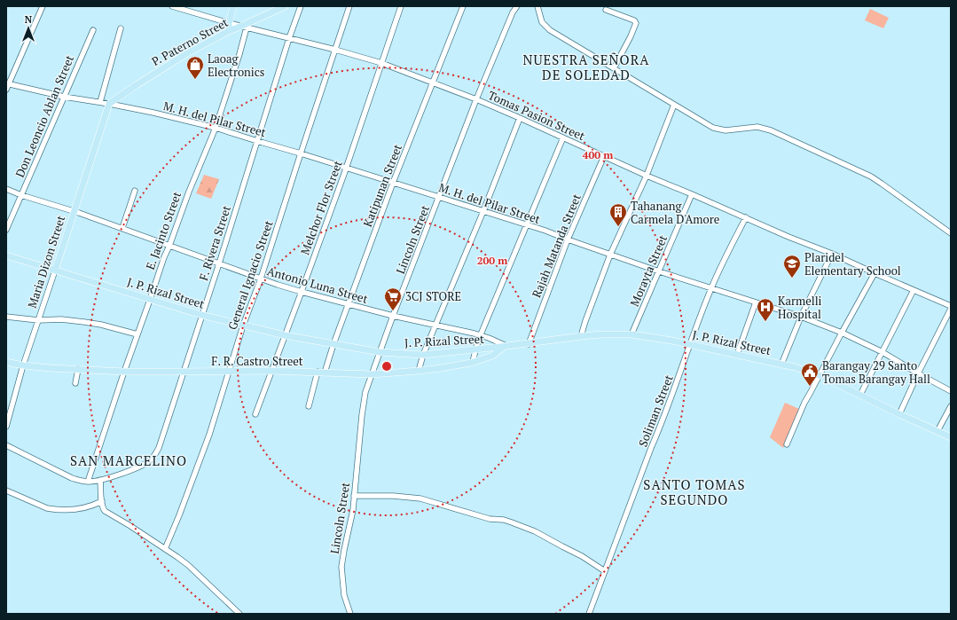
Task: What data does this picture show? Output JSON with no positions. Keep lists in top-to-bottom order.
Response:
{
  "streets": {
    "main road": [
      "P. Paterno Street",
      "Maria Dizon Street",
      "J. P. Rizal Street",
      "F. R. Castro Street"
    ],
    "street": [
      "Tomas Pasion Street",
      "Don Leoncio Ablan Street",
      "M. H. del Pilar Street",
      "Katipunan Street",
      "Melchor Flor Street",
      "E. Jacinto Street",
      "Lincoln Street",
      "F. Rivera Street",
      "Rajah Matanda Street",
      "Morayta Street",
      "General Ignacio Street",
      "Antonio Luna Street",
      "Soliman Street"
    ]
  },
  "crossings": [
    ["P. Paterno Street", "Tomas Pasion Street"],
    ["P. Paterno Street", "M. H. del Pilar Street"],
    ["P. Paterno Street", "E. Jacinto Street"],
    ["P. Paterno Street", "Maria Dizon Street"],
    ["Tomas Pasion Street", "Katipunan Street"],
    ["Tomas Pasion Street", "Melchor Flor Street"],
    ["Tomas Pasion Street", "E. Jacinto Street"],
    ["Tomas Pasion Street", "Lincoln Street"],
    ["Tomas Pasion Street", "F. Rivera Street"],
    ["Tomas Pasion Street", "Rajah Matanda Street"],
    ["Tomas Pasion Street", "Morayta Street"],
    ["Tomas Pasion Street", "General Ignacio Street"],
    ["Tomas Pasion Street", "Soliman Street"],
    ["Don Leoncio Ablan Street", "M. H. del Pilar Street"],
    ["Don Leoncio Ablan Street", "Antonio Luna Street"],
    ["M. H. del Pilar Street", "Katipunan Street"],
    ["M. H. del Pilar Street", "Melchor Flor Street"],
    ["M. H. del Pilar Street", "E. Jacinto Street"],
    ["M. H. del Pilar Street", "Lincoln Street"],
    ["M. H. del Pilar Street", "F. Rivera Street"],
    ["M. H. del Pilar Street", "Rajah Matanda Street"],
    ["M. H. del Pilar Street", "Maria Dizon Street"],
    ["M. H. del Pilar Street", "Morayta Street"],
    ["M. H. del Pilar Street", "General Ignacio Street"],
    ["M. H. del Pilar Street", "Soliman Street"],
    ["Katipunan Street", "Antonio Luna Street"],
    ["Katipunan Street", "J. P. Rizal Street"],
    ["Katipunan Street", "F. R. Castro Street"],
    ["Melchor Flor Street", "Antonio Luna Street"],
    ["Melchor Flor Street", "J. P. Rizal Street"],
    ["Melchor Flor Street", "F. R. Castro Street"],
    ["E. Jacinto Street", "F. Rivera Street"],
    ["E. Jacinto Street", "Antonio Luna Street"],
    ["E. Jacinto Street", "J. P. Rizal Street"],
    ["E. Jacinto Street", "F. R. Castro Street"],
    ["Lincoln Street", "Antonio Luna Street"],
    ["Lincoln Street", "J. P. Rizal Street"],
    ["Lincoln Street", "F. R. Castro Street"],
    ["F. Rivera Street", "Antonio Luna Street"],
    ["F. Rivera Street", "J. P. Rizal Street"],
    ["F. Rivera Street", "F. R. Castro Street"],
    ["Rajah Matanda Street", "J. P. Rizal Street"],
    ["Maria Dizon Street", "Antonio Luna Street"],
    ["Maria Dizon Street", "J. P. Rizal Street"],
    ["Maria Dizon Street", "F. R. Castro Street"],
    ["Morayta Street", "J. P. Rizal Street"],
    ["General Ignacio Street", "Antonio Luna Street"],
    ["General Ignacio Street", "J. P. Rizal Street"],
    ["General Ignacio Street", "F. R. Castro Street"],
    ["Antonio Luna Street", "J. P. Rizal Street"],
    ["Antonio Luna Street", "F. R. Castro Street"],
    ["J. P. Rizal Street", "F. R. Castro Street"],
    ["J. P. Rizal Street", "Soliman Street"]
  ],
  "districts": ["NUESTRA SEÑORA DE SOLEDAD", "SAN MARCELINO", "SANTO TOMAS SEGUNDO"],
  "places": {
    "shop": ["Laoag Electronics"],
    "building": ["Tahanang Carmela D'Amore"],
    "school or university": ["Plaridel Elementary School"],
    "supermarket": ["3CJ STORE"],
    "hospital": ["Karmelli Hospital"],
    "public building": ["Barangay 29 Santo Tomas Barangay Hall"]
  },
  "north": "top",
  "rings": ["400 m", "200 m"]
}
